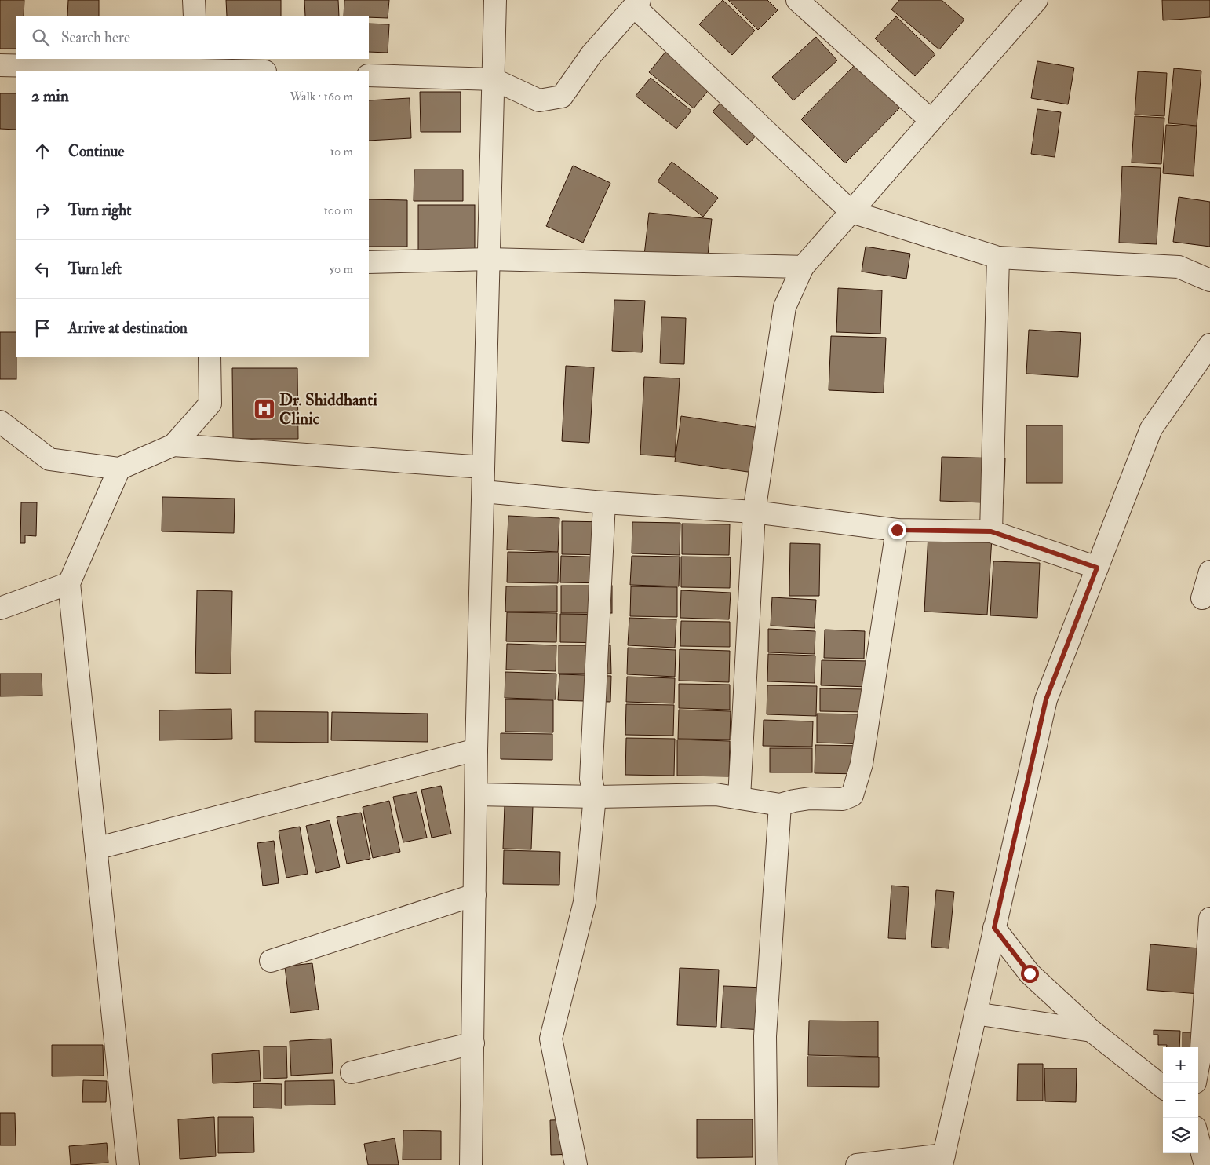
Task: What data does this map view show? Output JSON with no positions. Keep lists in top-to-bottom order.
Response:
{
  "places": {
    "hospital": ["Dr. Shiddhanti Clinic"]
  },
  "page": {
    "search": "Search here",
    "heading": ["2 min", "Walk · 160 m"],
    "list": [
      ["Continue", "10 m"],
      ["Turn right", "100 m"],
      ["Turn left", "50 m"],
      "Arrive at destination"
    ],
    "map_buttons": ["+", "−"]
  }
}
